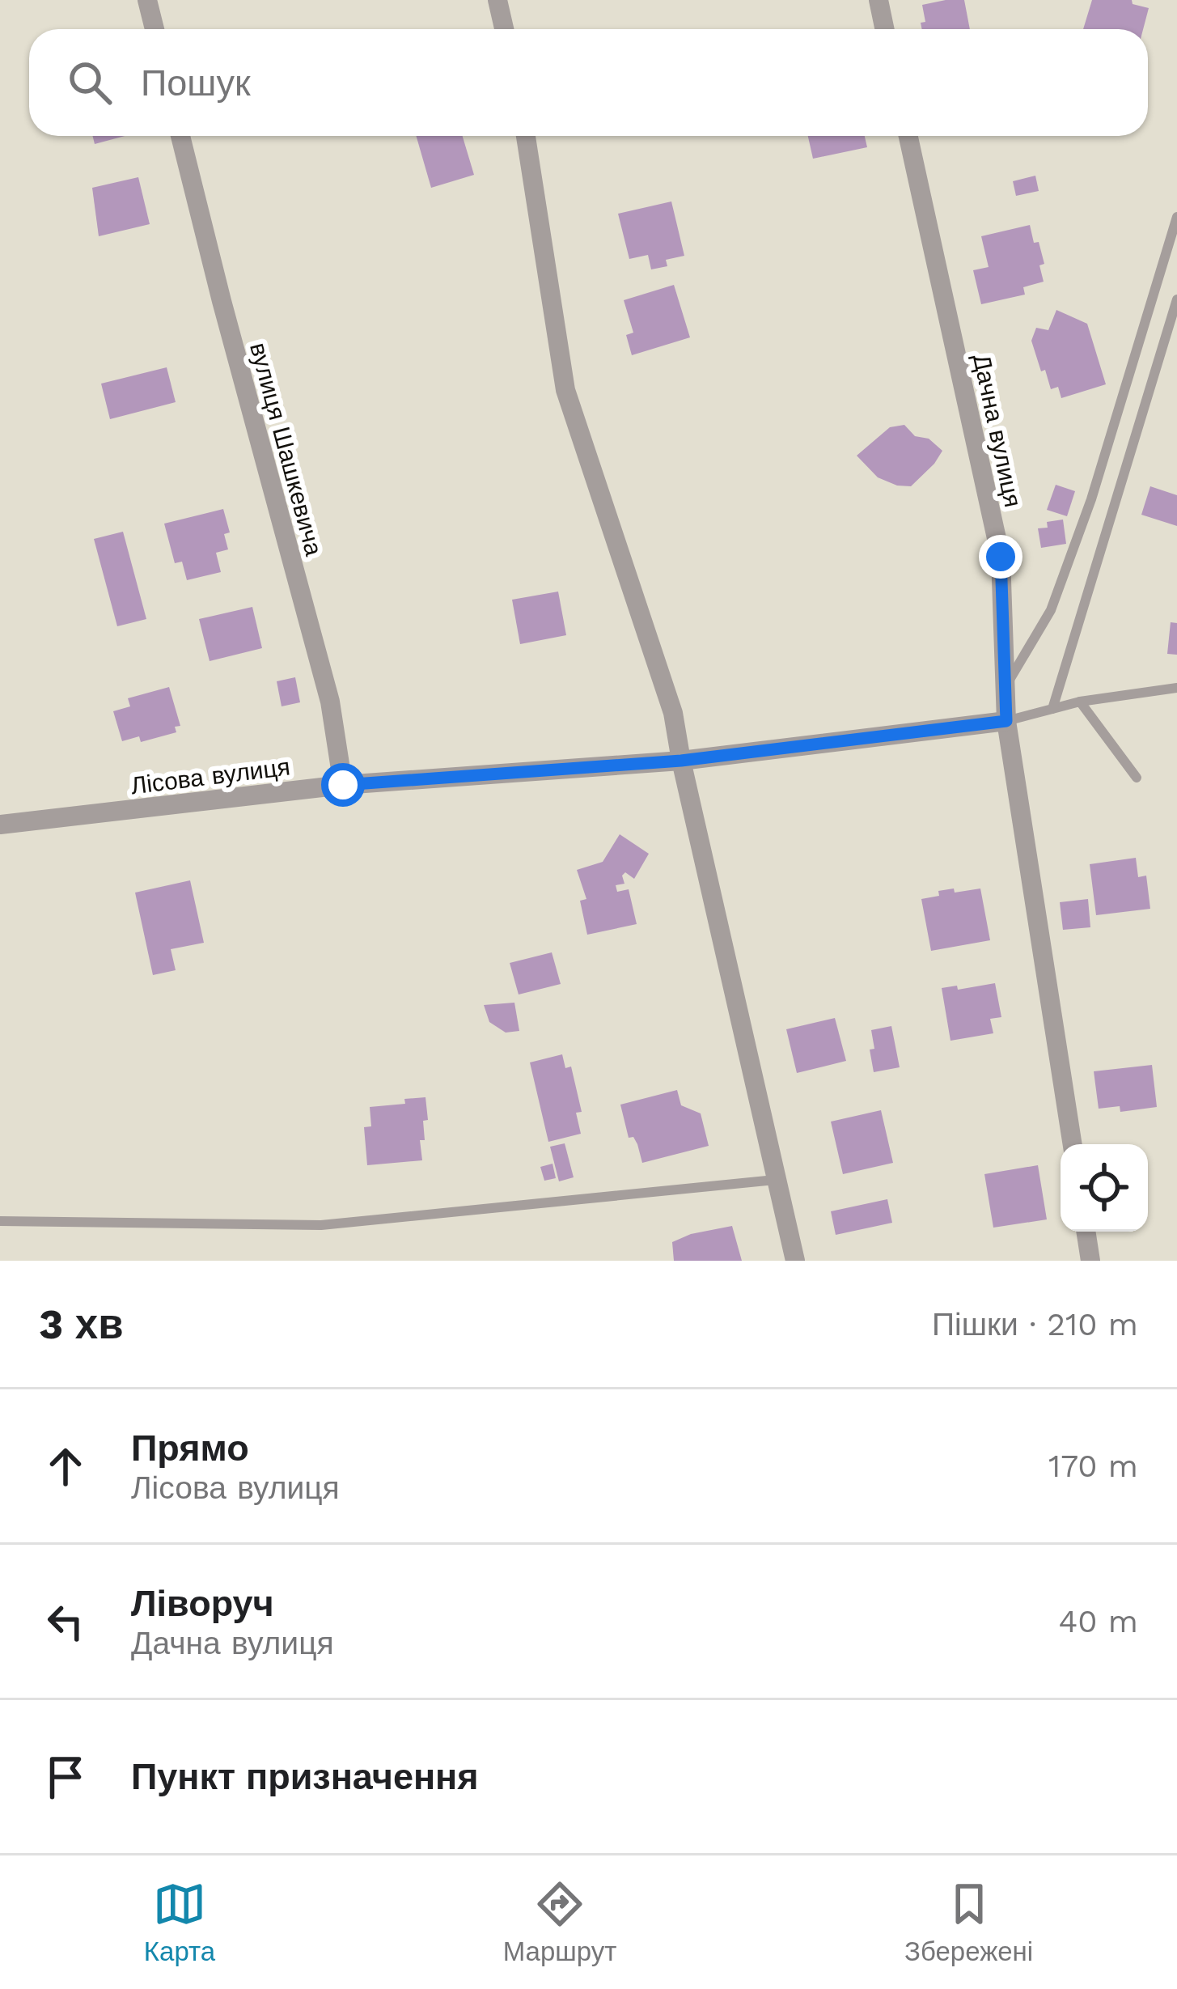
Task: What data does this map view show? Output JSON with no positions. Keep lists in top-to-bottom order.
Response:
{
  "streets": {
    "street": ["Дачна вулиця", "вулиця Шашкевича", "Лісова вулиця"]
  },
  "crossings": [
    ["Дачна вулиця", "Лісова вулиця"],
    ["вулиця Шашкевича", "Лісова вулиця"]
  ],
  "page": {
    "search": "Пошук",
    "heading": ["3 хв", "Пішки · 210 m"],
    "list": [
      ["Прямо", "Лісова вулиця", "170 m"],
      ["Ліворуч", "Дачна вулиця", "40 m"],
      "Пункт призначення"
    ],
    "nav": ["Карта", "Маршрут", "Збережені"]
  }
}
